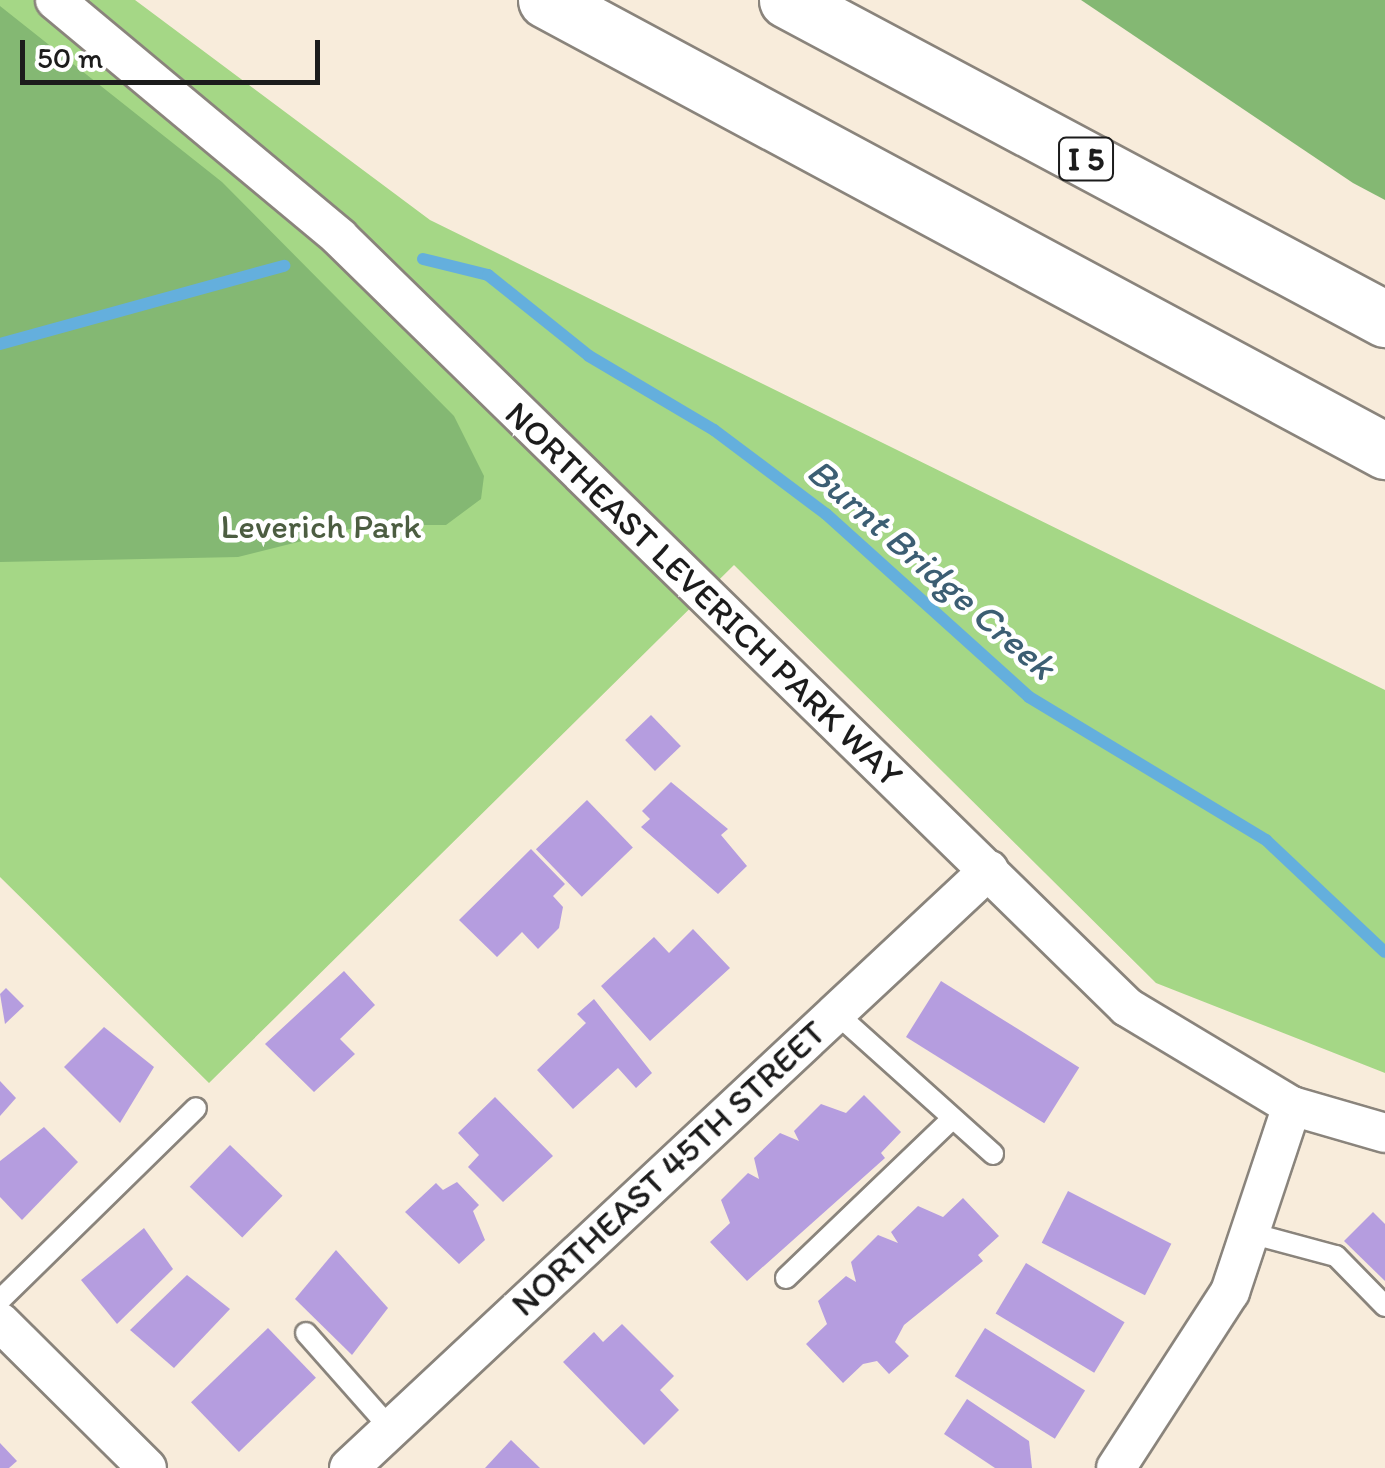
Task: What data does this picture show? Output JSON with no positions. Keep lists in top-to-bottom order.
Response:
{
  "streets": {
    "highway": ["I 5"],
    "street": ["NORTHEAST LEVERICH PARK WAY", "NORTHEAST 45TH STREET"]
  },
  "crossings": [
    ["NORTHEAST LEVERICH PARK WAY", "NORTHEAST 45TH STREET"]
  ],
  "water": ["Burnt Bridge Creek"],
  "parks": ["Leverich Park"],
  "scale_bar": "50 m"
}
